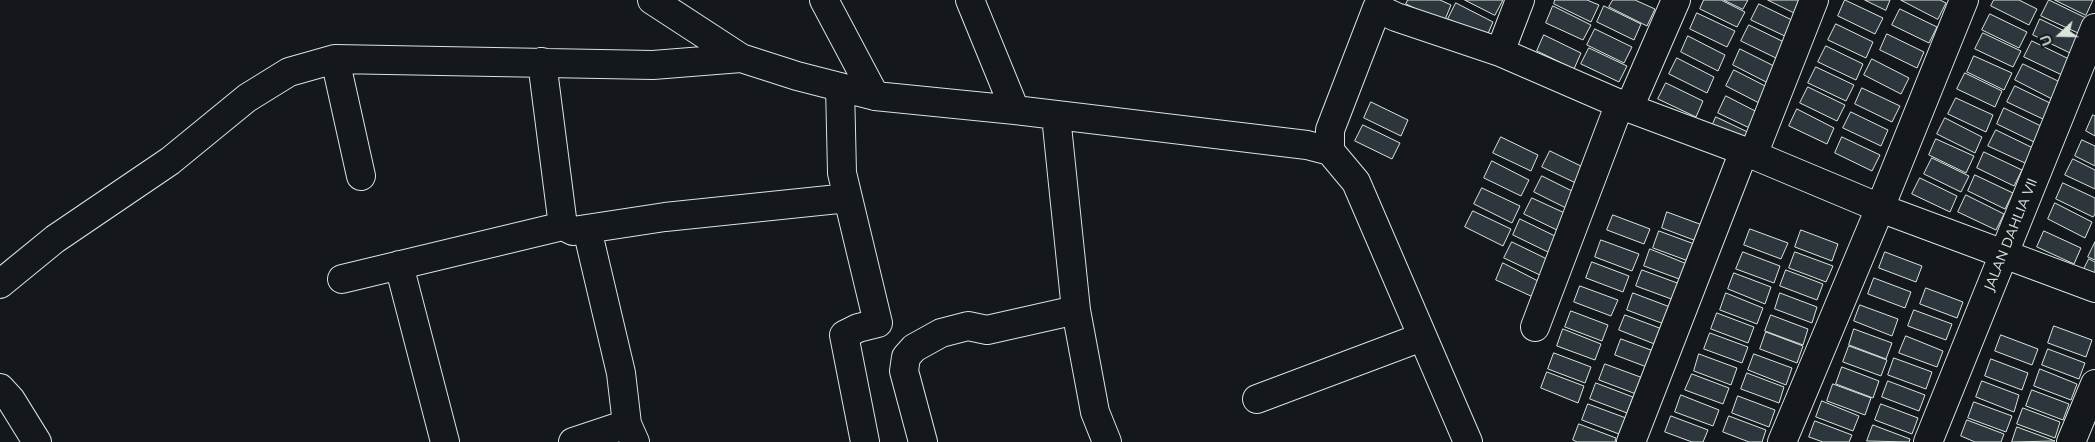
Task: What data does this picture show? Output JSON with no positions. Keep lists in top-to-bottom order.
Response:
{
  "streets": {
    "street": ["JALAN DAHLIA VII"]
  },
  "north": "left"
}
